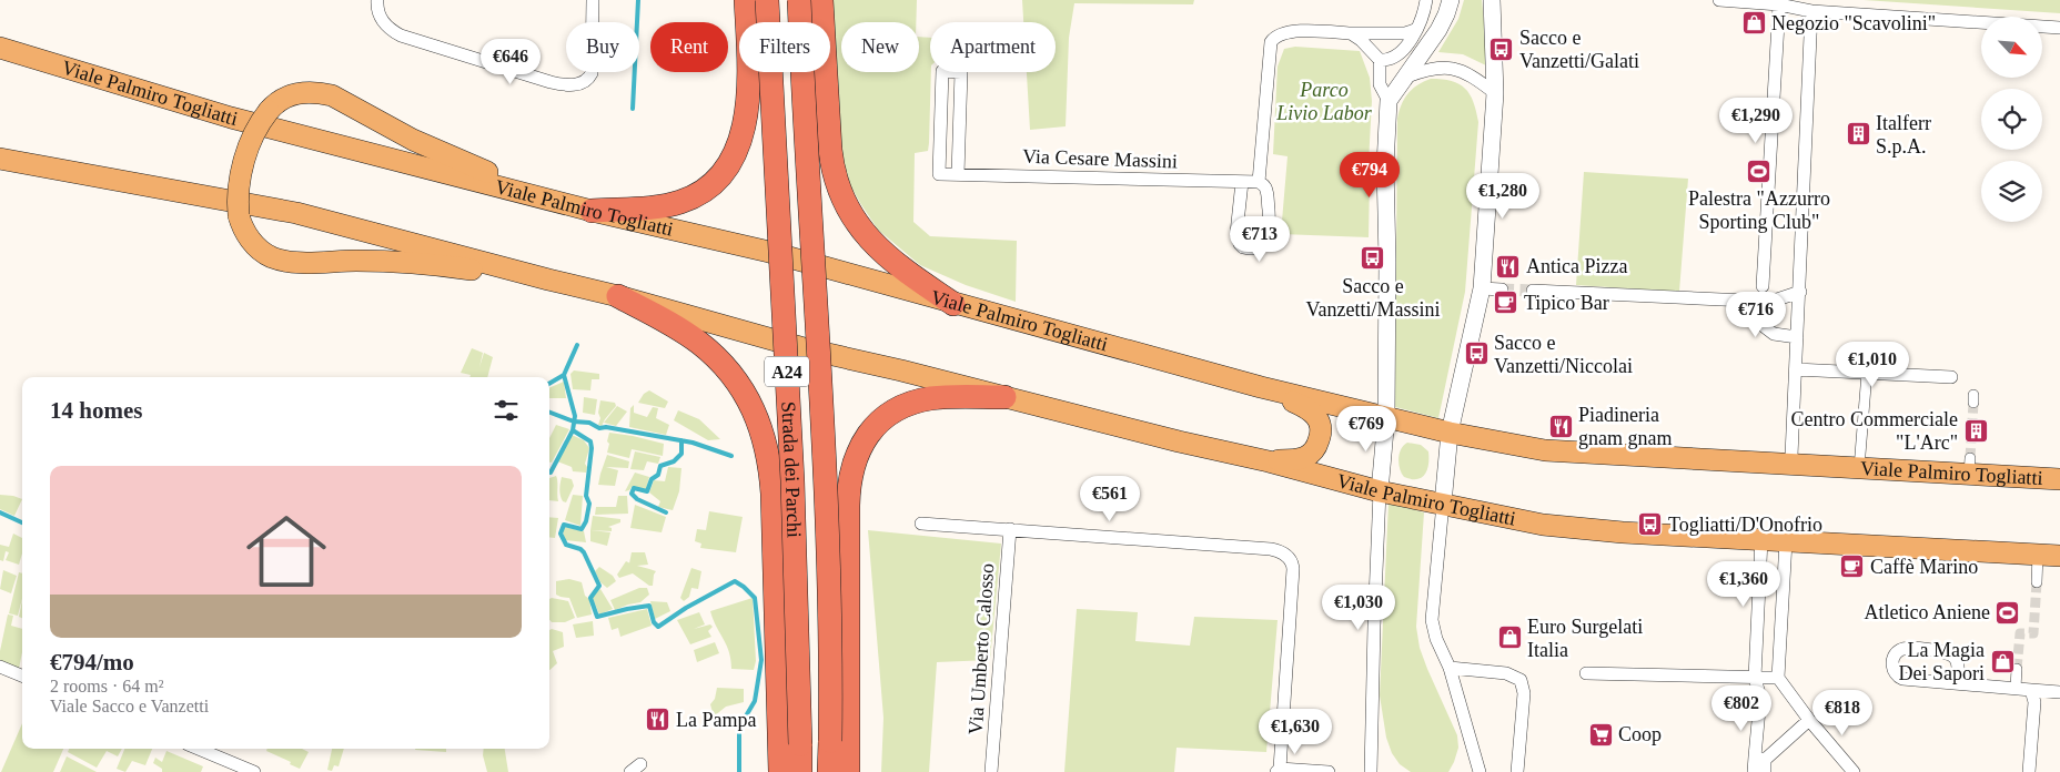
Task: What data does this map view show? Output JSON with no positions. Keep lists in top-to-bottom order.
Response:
{
  "streets": {
    "highway": ["A24", "Strada dei Parchi"],
    "main road": ["Viale Palmiro Togliatti"],
    "street": ["Via Cesare Massini", "Via Umberto Calosso"]
  },
  "parks": ["Parco Livio Labor"],
  "places": {
    "shop": ["Negozio \"Scavolini\"", "Euro Surgelati Italia", "La Magia Dei Sapori"],
    "bus stop": [
      "Sacco e Vanzetti/Galati",
      "Sacco e Vanzetti/Massini",
      "Sacco e Vanzetti/Niccolai",
      "Togliatti/D'Onofrio"
    ],
    "building": ["Italferr S.p.A.", "Centro Commerciale \"L'Arc\""],
    "sports": ["Palestra \"Azzurro Sporting Club\"", "Atletico Aniene"],
    "restaurant": ["Antica Pizza", "Piadineria gnam gnam", "La Pampa"],
    "cafe": ["Tipico Bar", "Caffè Marino"],
    "supermarket": ["Coop"]
  },
  "north": "bottom right",
  "page": {
    "chip": [
      "Buy",
      "Rent",
      "Filters",
      "New",
      "Apartment"
    ],
    "price": [
      "€646",
      "€1,290",
      "€794",
      "€1,280",
      "€713",
      "€716",
      "€1,010",
      "€769",
      "€561",
      "€1,360",
      "€1,030",
      "€802",
      "€818",
      "€1,630"
    ],
    "heading": "14 homes",
    "list": [
      {
        "name": "€794/mo",
        "note": "2 rooms · 64 m² · Viale Sacco e Vanzetti"
      }
    ]
  }
}
